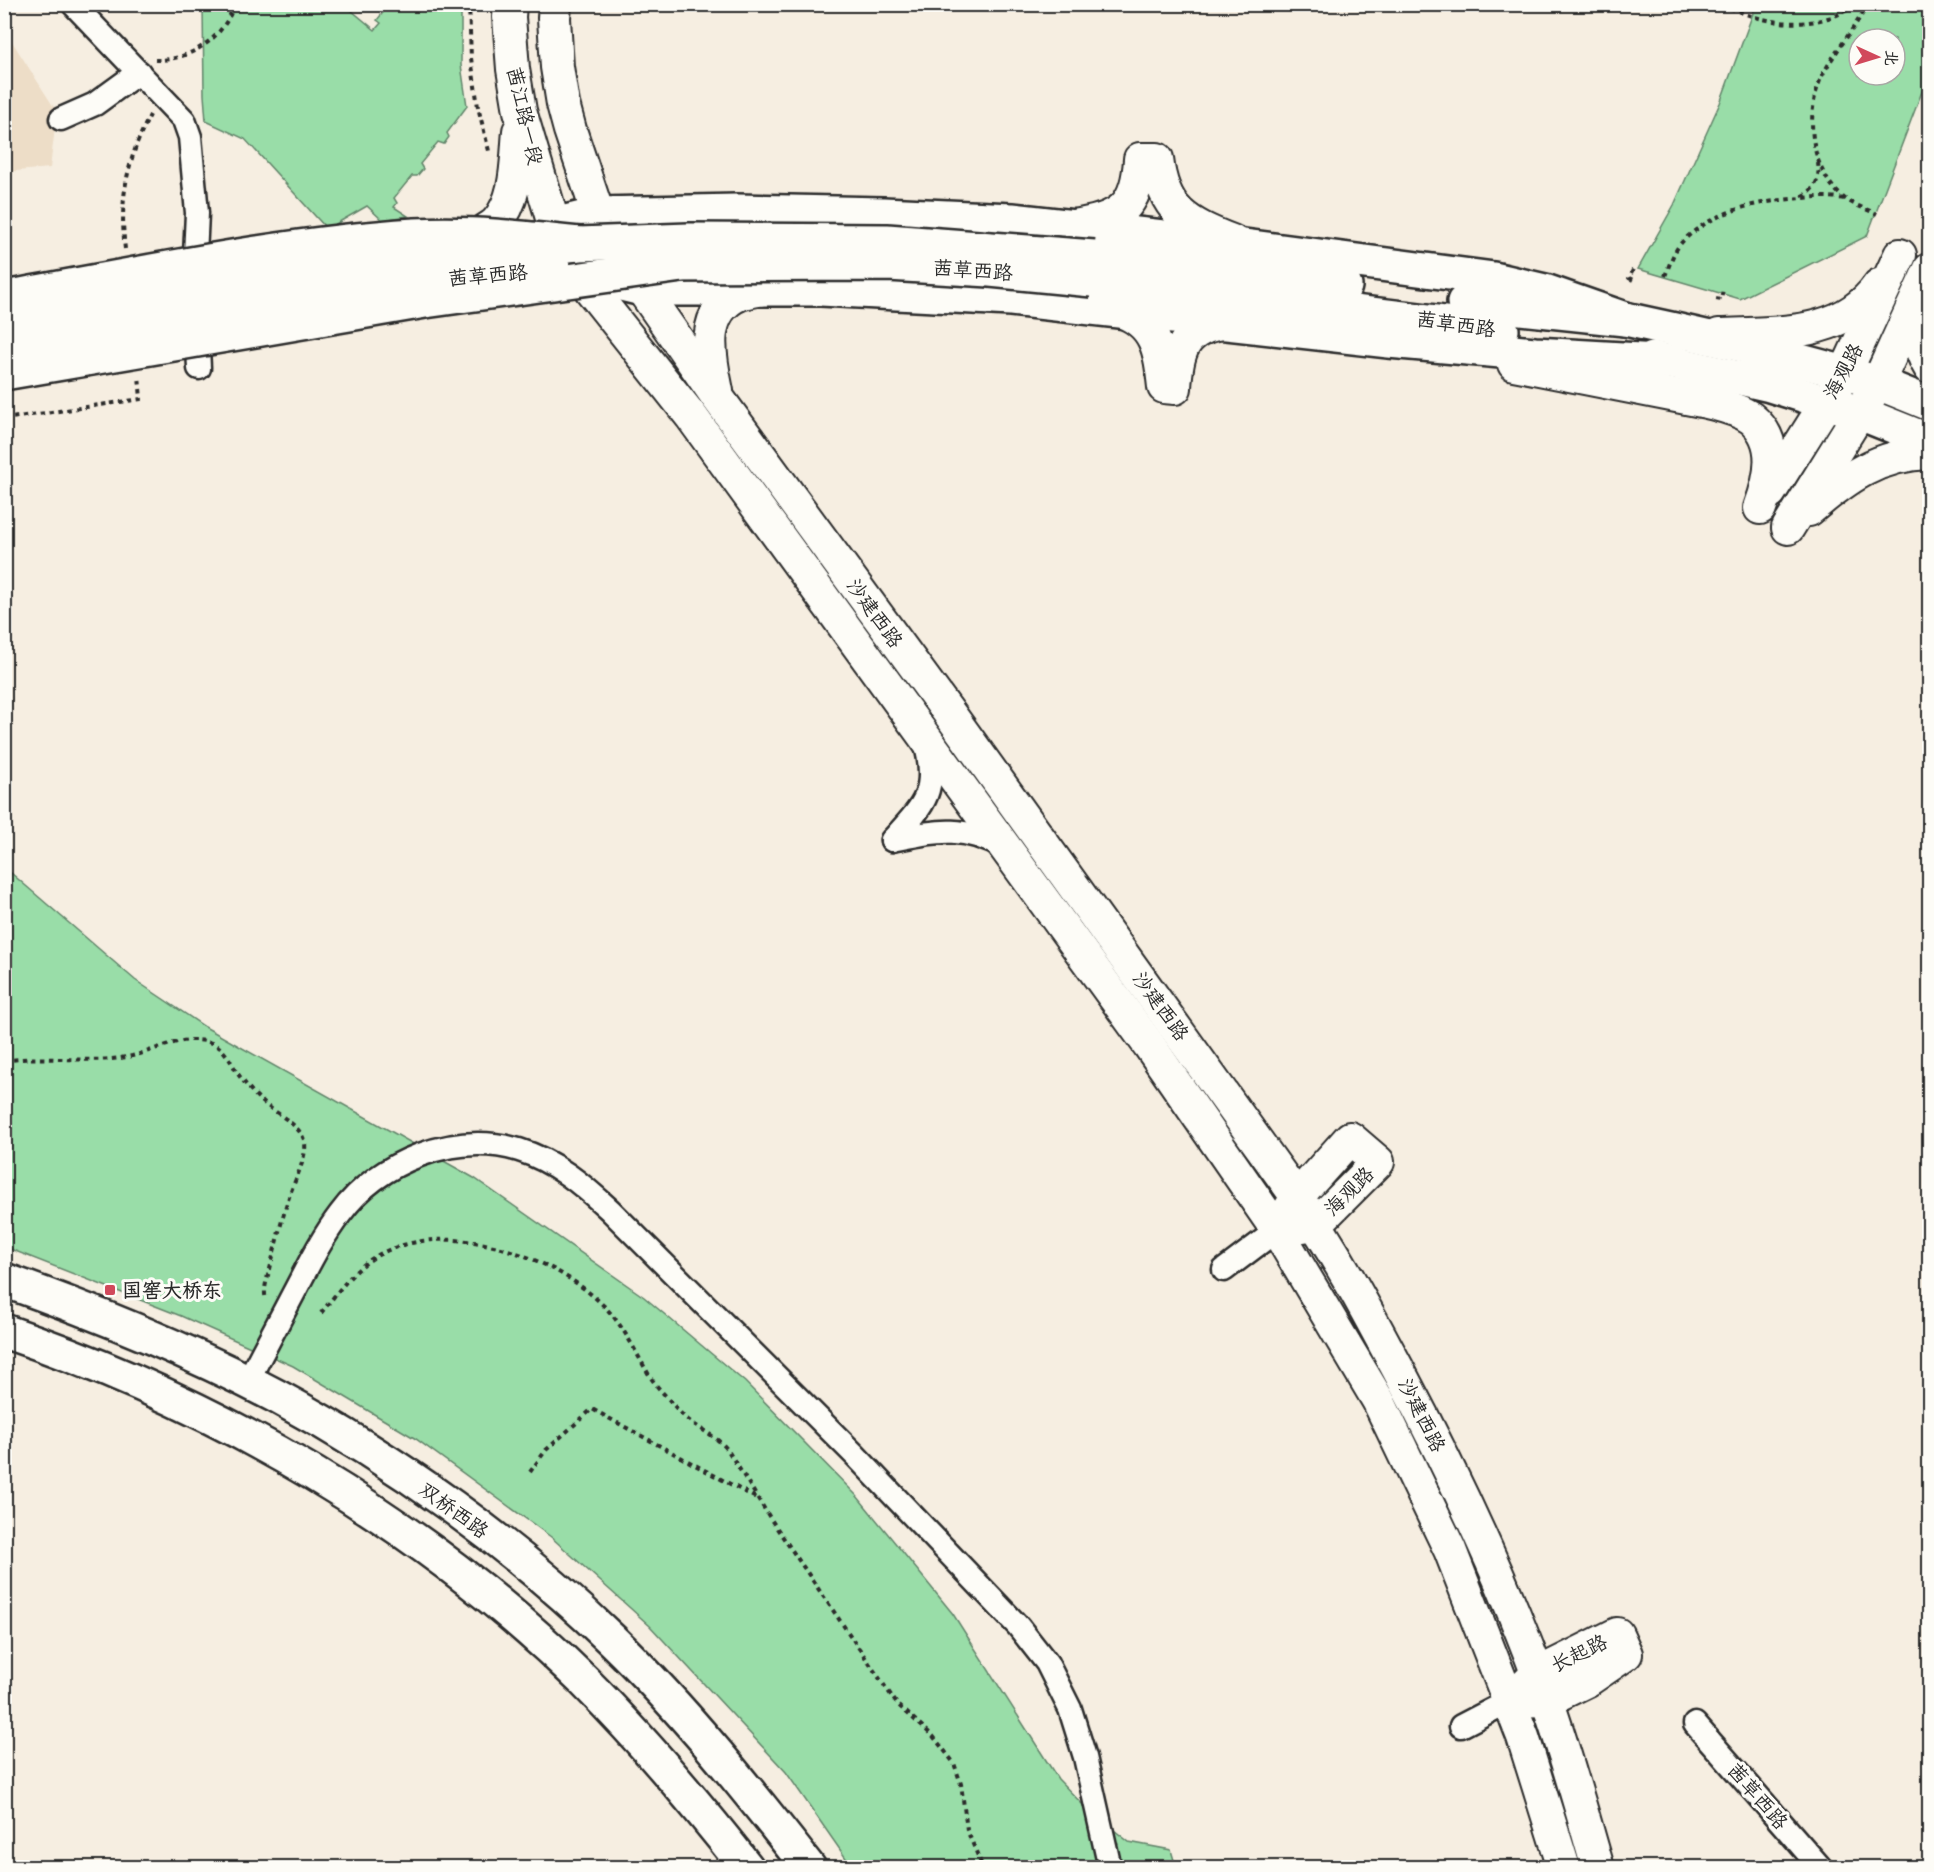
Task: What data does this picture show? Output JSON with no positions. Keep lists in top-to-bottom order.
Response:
{
  "streets": {
    "main road": [
      "茜江路一段",
      "茜草西路",
      "海观路",
      "沙建西路",
      "双桥西路",
      "长起路"
    ]
  },
  "crossings": [
    ["茜江路一段", "茜草西路"],
    ["茜江路一段", "沙建西路"],
    ["茜草西路", "海观路"],
    ["茜草西路", "沙建西路"],
    ["海观路", "沙建西路"],
    ["沙建西路", "长起路"]
  ],
  "places": {
    "transit": ["国窖大桥东"]
  },
  "north": "right"
}
